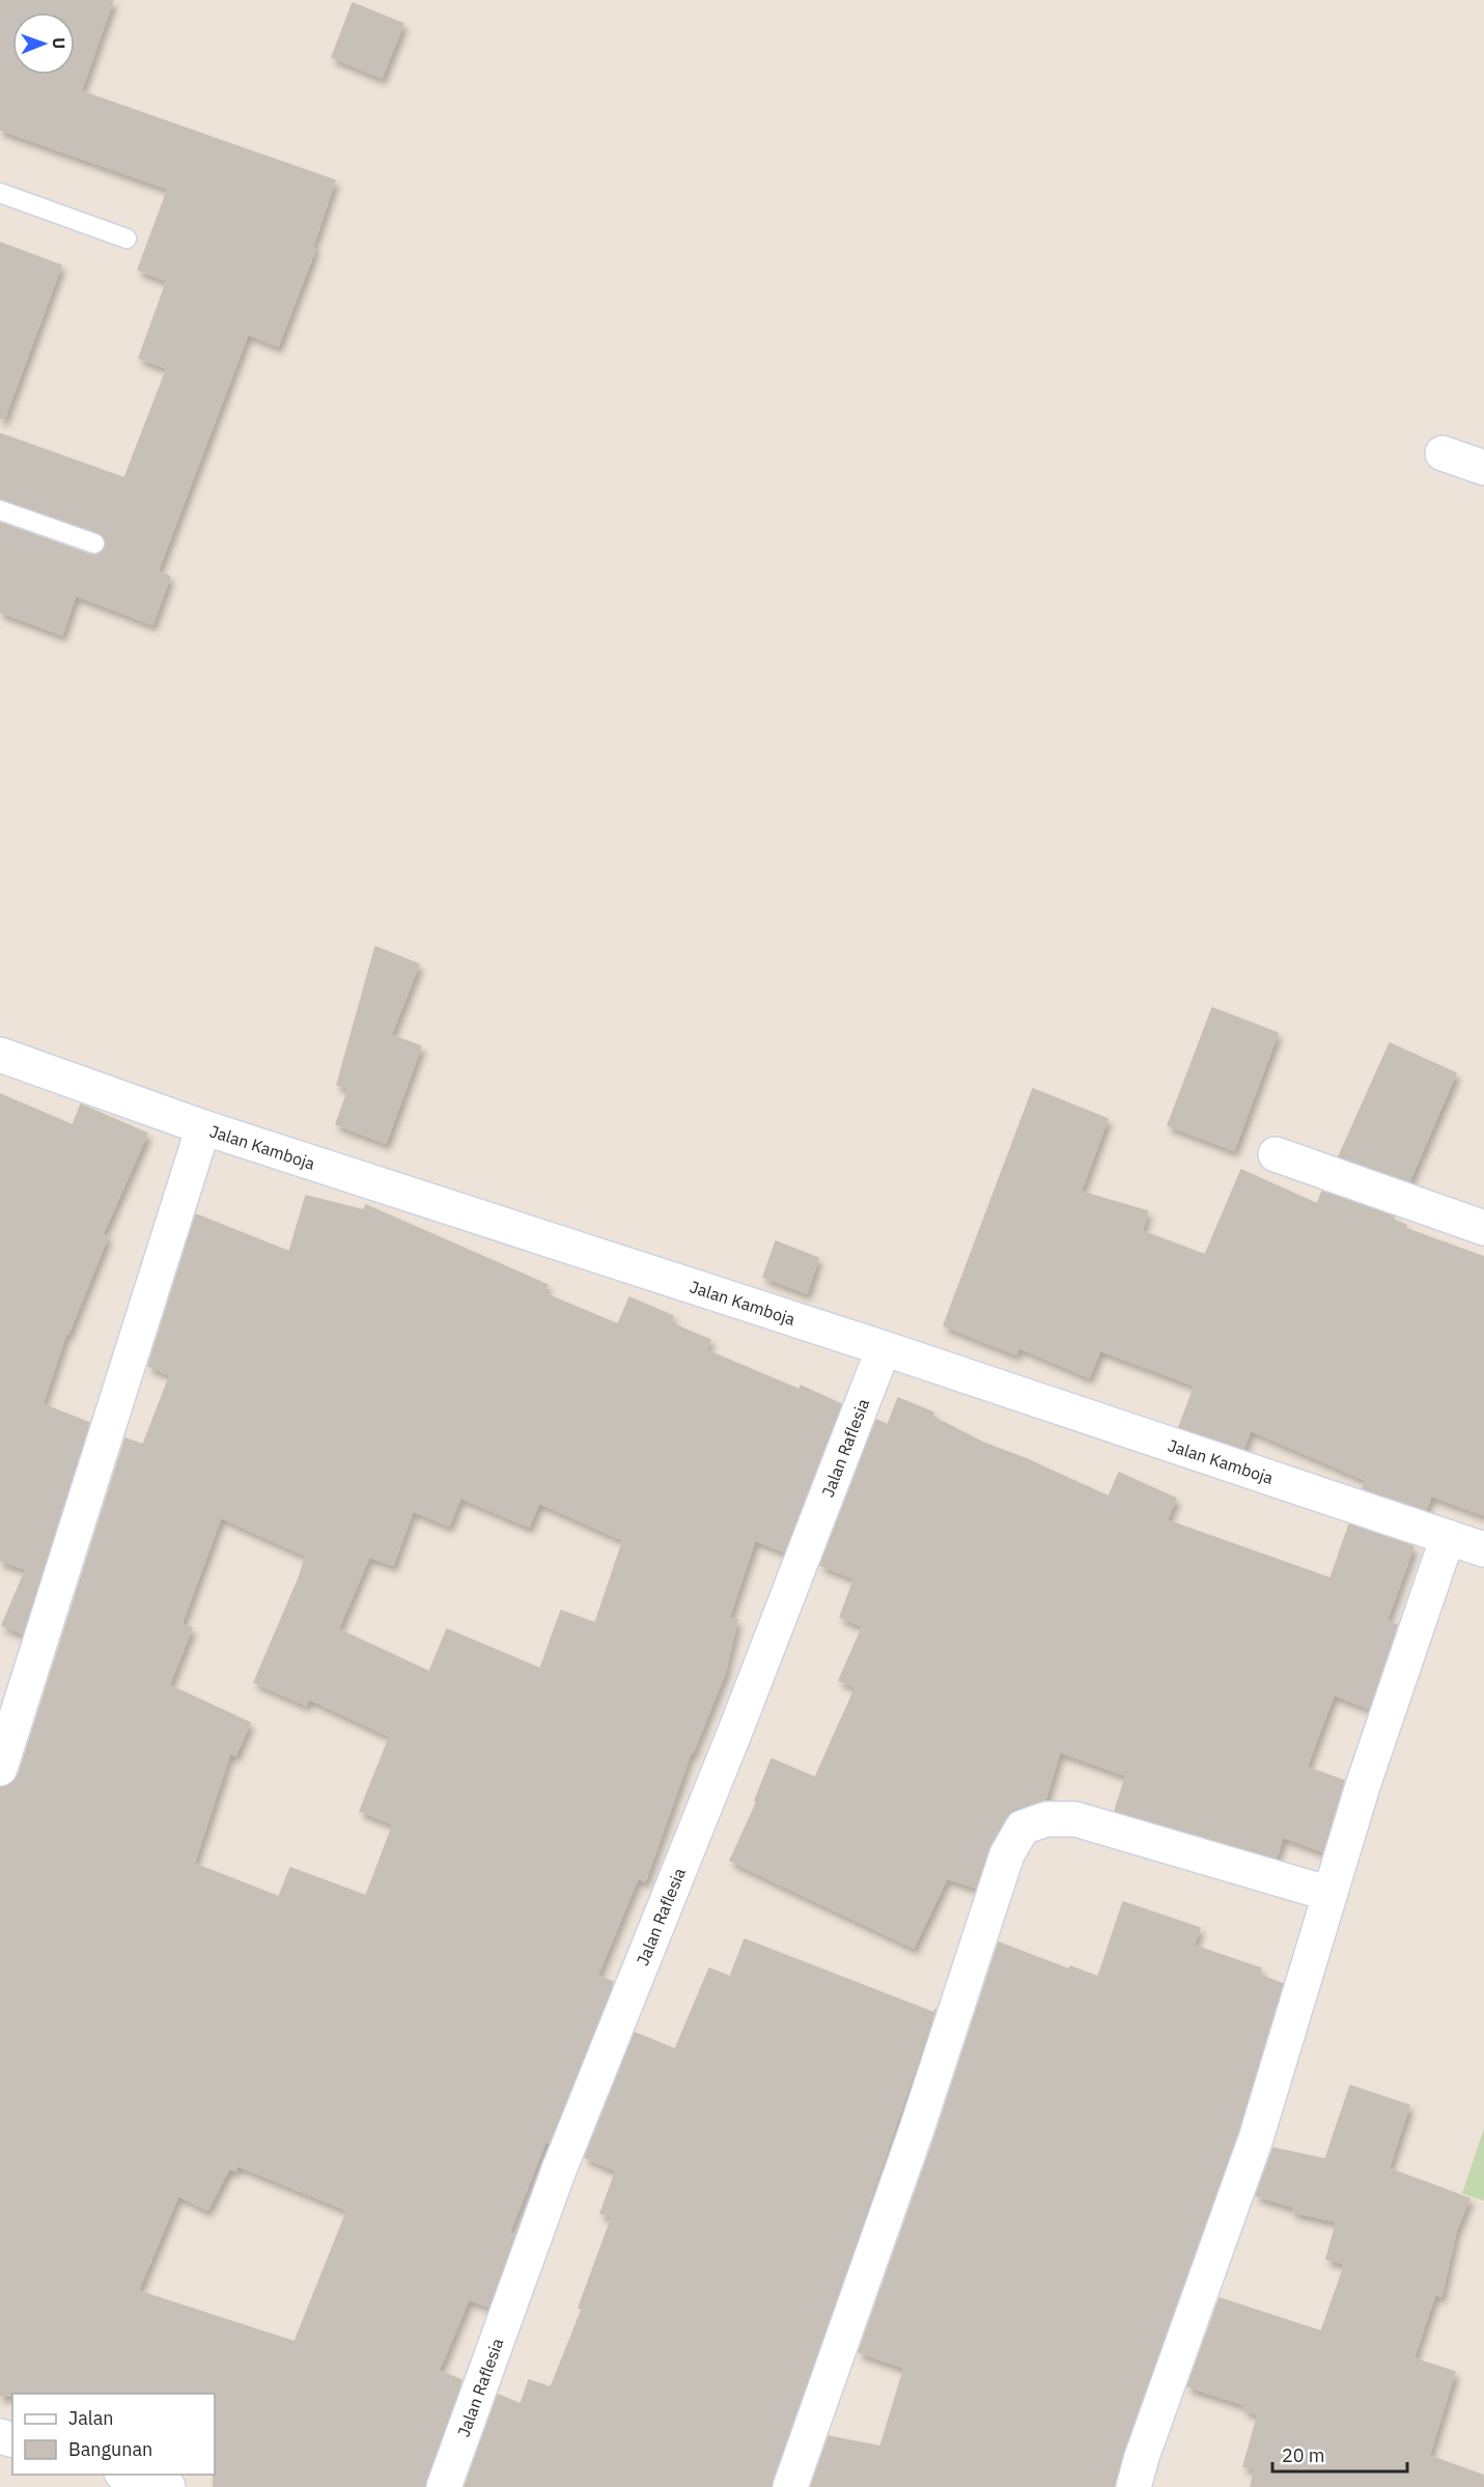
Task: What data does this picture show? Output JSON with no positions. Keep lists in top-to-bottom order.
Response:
{
  "streets": {
    "street": ["Jalan Kamboja", "Jalan Raflesia"]
  },
  "crossings": [
    ["Jalan Kamboja", "Jalan Raflesia"]
  ],
  "legend": ["Jalan", "Bangunan"],
  "scale_bar": "20 m",
  "north": "right"
}
